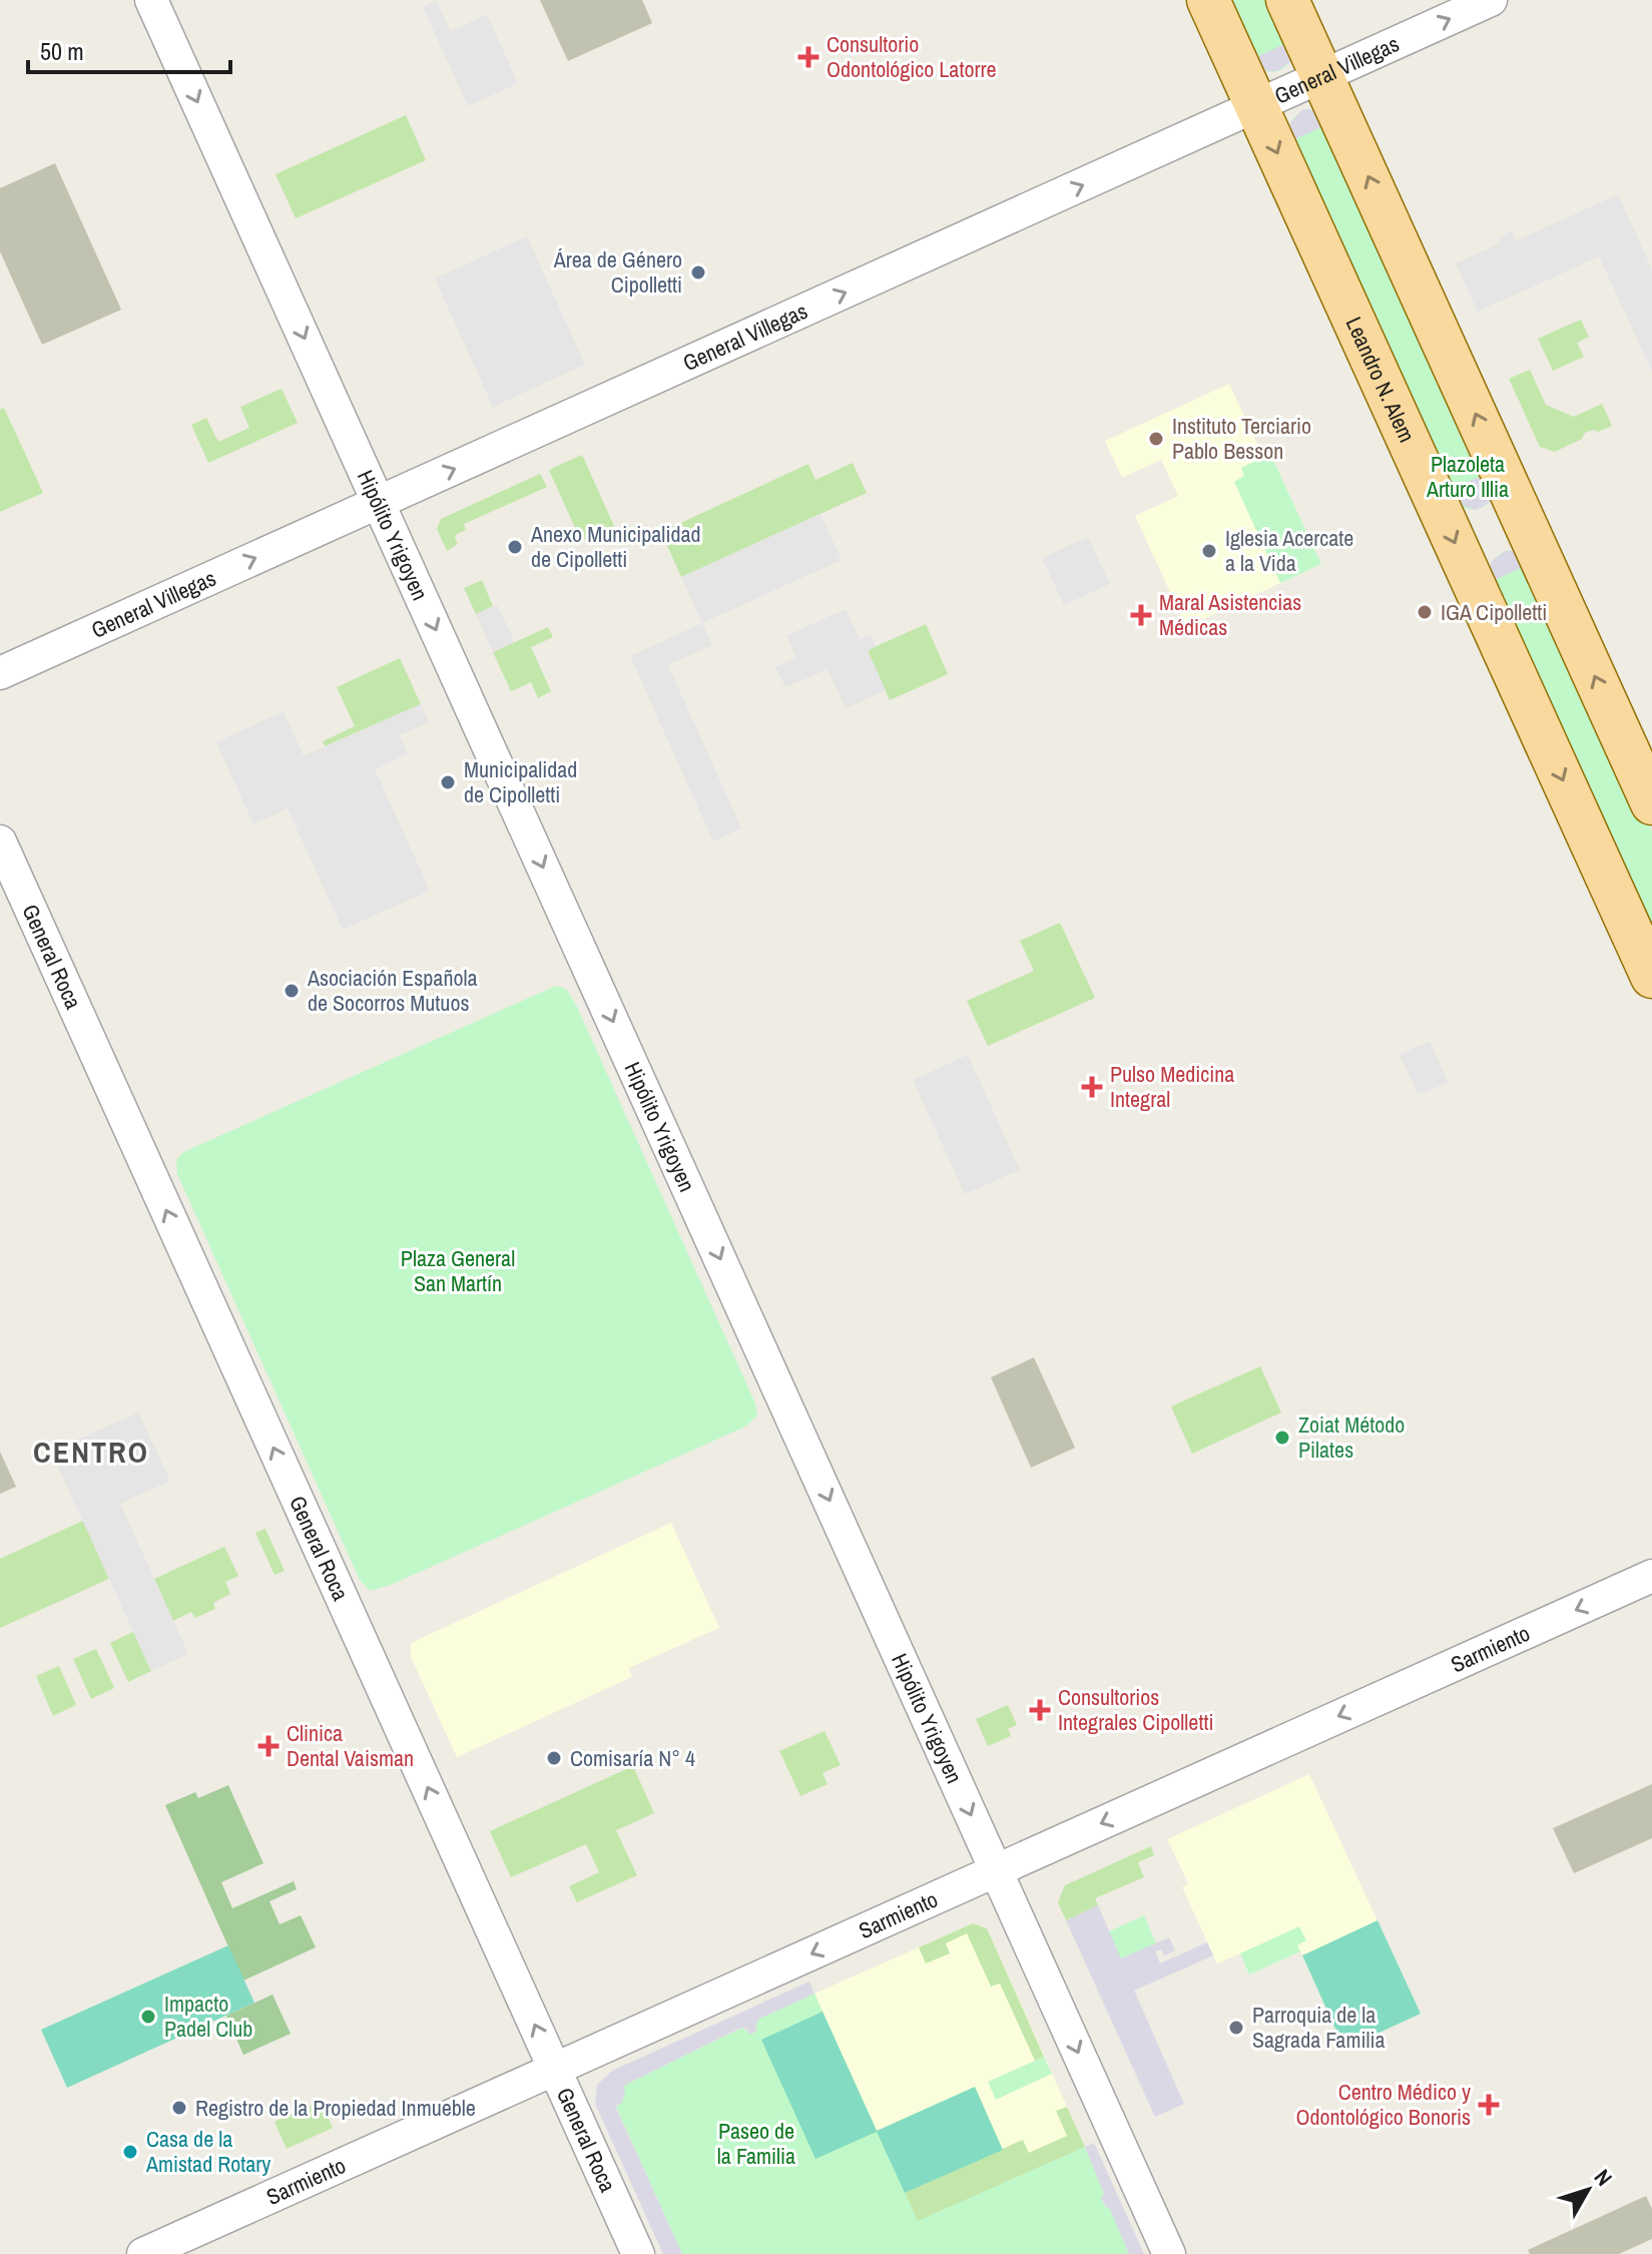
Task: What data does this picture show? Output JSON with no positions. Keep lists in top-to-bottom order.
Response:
{
  "streets": {
    "main road": ["Leandro N. Alem"],
    "street": [
      "General Villegas",
      "Hipólito Yrigoyen",
      "General Roca",
      "Sarmiento"
    ]
  },
  "crossings": [
    ["General Villegas", "Leandro N. Alem"],
    ["General Villegas", "Hipólito Yrigoyen"],
    ["Hipólito Yrigoyen", "Sarmiento"],
    ["General Roca", "Sarmiento"]
  ],
  "one_way": [
    "General Villegas",
    "Hipólito Yrigoyen",
    "General Roca",
    "Sarmiento"
  ],
  "districts": ["CENTRO"],
  "parks": ["Plazoleta Arturo Illia", "Plaza General San Martín", "Paseo de la Familia"],
  "places": {
    "health": [
      "Consultorio Odontológico Latorre",
      "Maral Asistencias Médicas",
      "Pulso Medicina Integral",
      "Consultorios Integrales Cipolletti",
      "Clinica Dental Vaisman",
      "Centro Médico y Odontológico Bonoris"
    ],
    "other": [
      "Área de Género Cipolletti",
      "Instituto Terciario Pablo Besson",
      "Anexo Municipalidad de Cipolletti",
      "Iglesia Acercate a la Vida",
      "IGA Cipolletti",
      "Municipalidad de Cipolletti",
      "Asociación Española de Socorros Mutuos",
      "Zoiat Método Pilates",
      "Comisaría N° 4",
      "Impacto Padel Club",
      "Parroquia de la Sagrada Familia",
      "Registro de la Propiedad Inmueble",
      "Casa de la Amistad Rotary"
    ]
  },
  "scale_bar": "50 m",
  "north": "top right"
}
